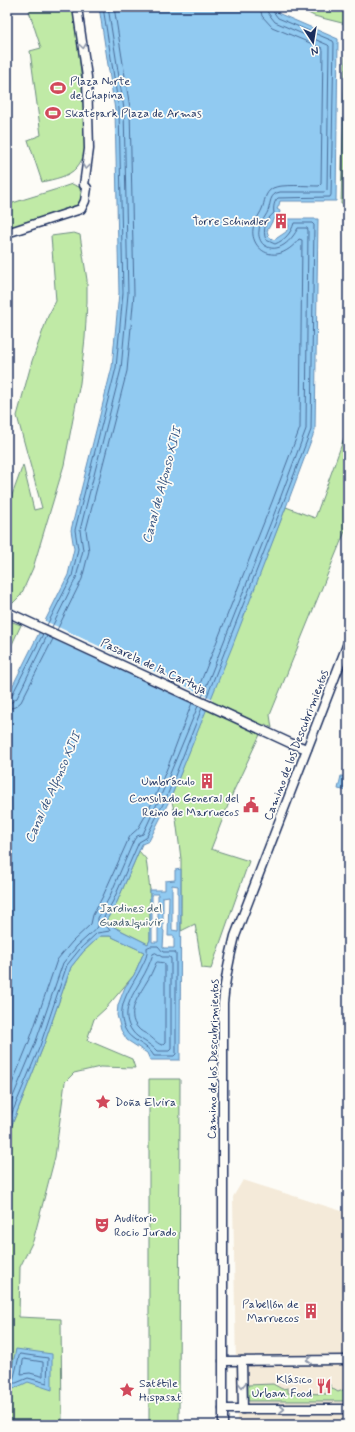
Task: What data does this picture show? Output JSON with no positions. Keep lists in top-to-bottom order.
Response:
{
  "streets": {
    "street": ["Pasarela de la Cartuja", "Camino de los Descubrimientos"]
  },
  "crossings": [
    ["Pasarela de la Cartuja", "Camino de los Descubrimientos"]
  ],
  "water": ["Canal de Alfonso XIII"],
  "parks": ["Jardines del Guadalquivir"],
  "places": {
    "sports": ["Plaza Norte de Chapina", "Skatepark Plaza de Armas"],
    "building": ["Torre Schindler", "Umbráculo", "Pabellón de Marruecos"],
    "public building": ["Consulado General del Reino de Marruecos"],
    "place": ["Doña Elvira", "Satétile Hispasat"],
    "theatre": ["Auditorio Rocio Jurado"],
    "restaurant": ["Klásico Urban Food"]
  },
  "north": "bottom"
}
